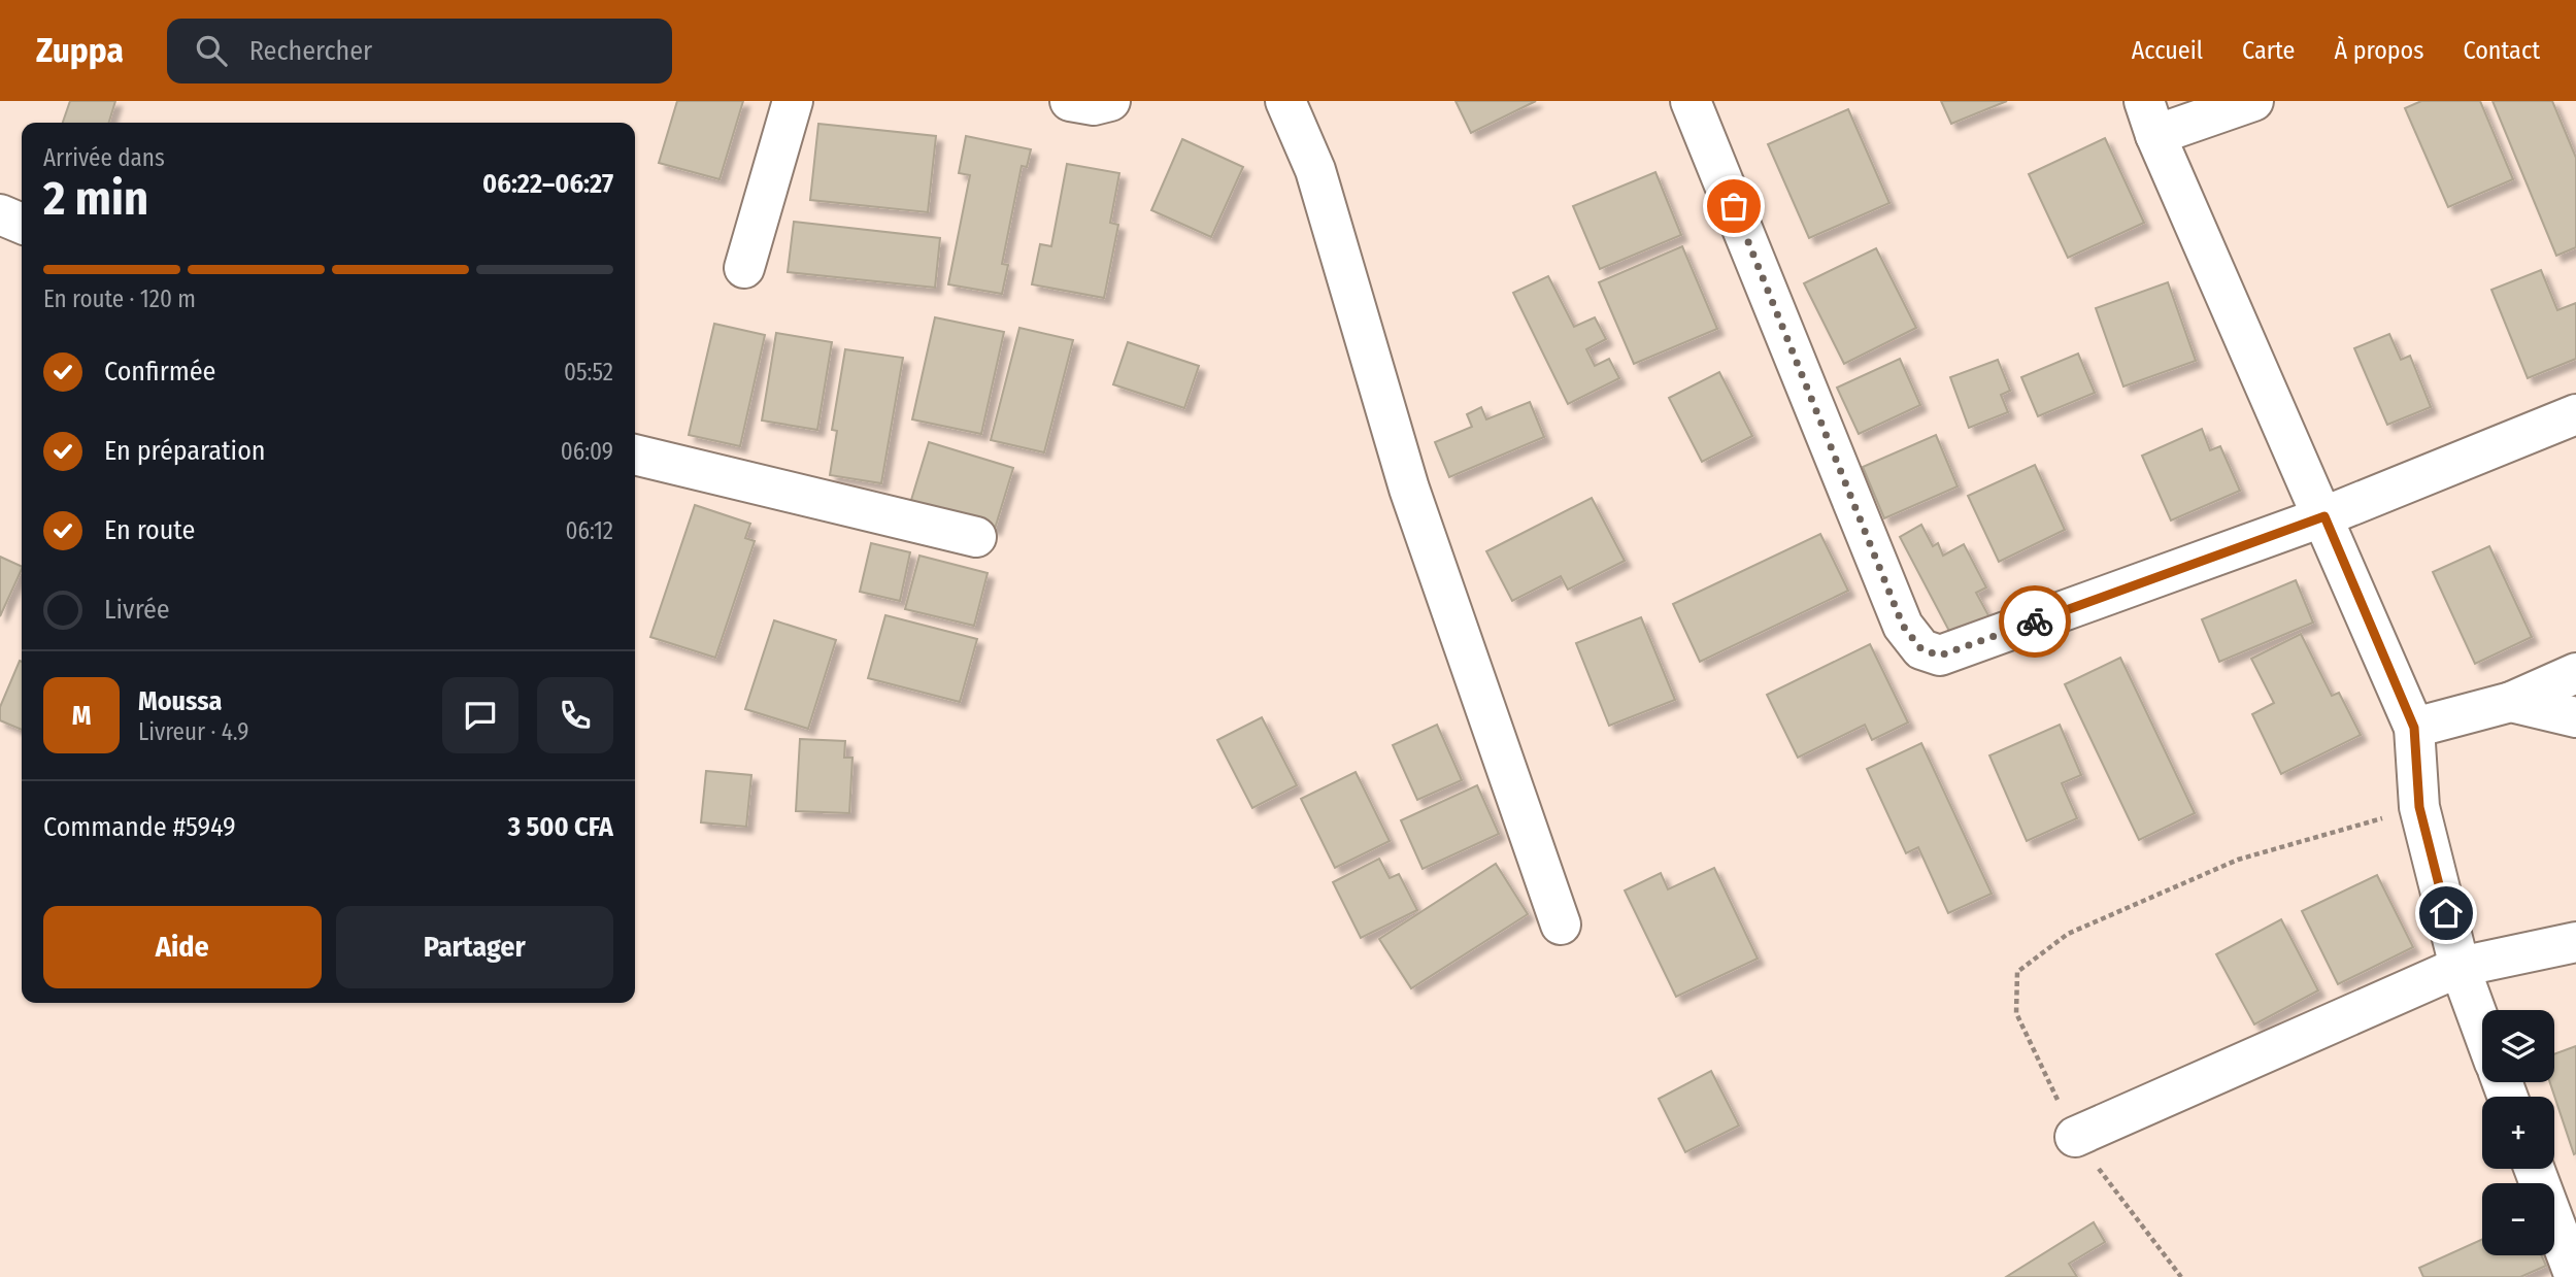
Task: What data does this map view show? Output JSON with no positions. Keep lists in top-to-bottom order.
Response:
{
  "page": {
    "header": "Zuppa",
    "search": "Rechercher",
    "nav": [
      "Accueil",
      "Carte",
      "À propos",
      "Contact"
    ],
    "heading": ["2 min", "Arrivée dans", "06:22–06:27"],
    "panel": [
      "Moussa",
      "Livreur · 4.9",
      "Commande #5949",
      "3 500 CFA"
    ],
    "bar": "En route · 120 m",
    "list": [
      ["Confirmée", "05:52"],
      ["En préparation", "06:09"],
      ["En route", "06:12"],
      "Livrée"
    ],
    "round": "M",
    "buttons": ["Aide", "Partager"],
    "map_buttons": ["+", "−"]
  }
}
